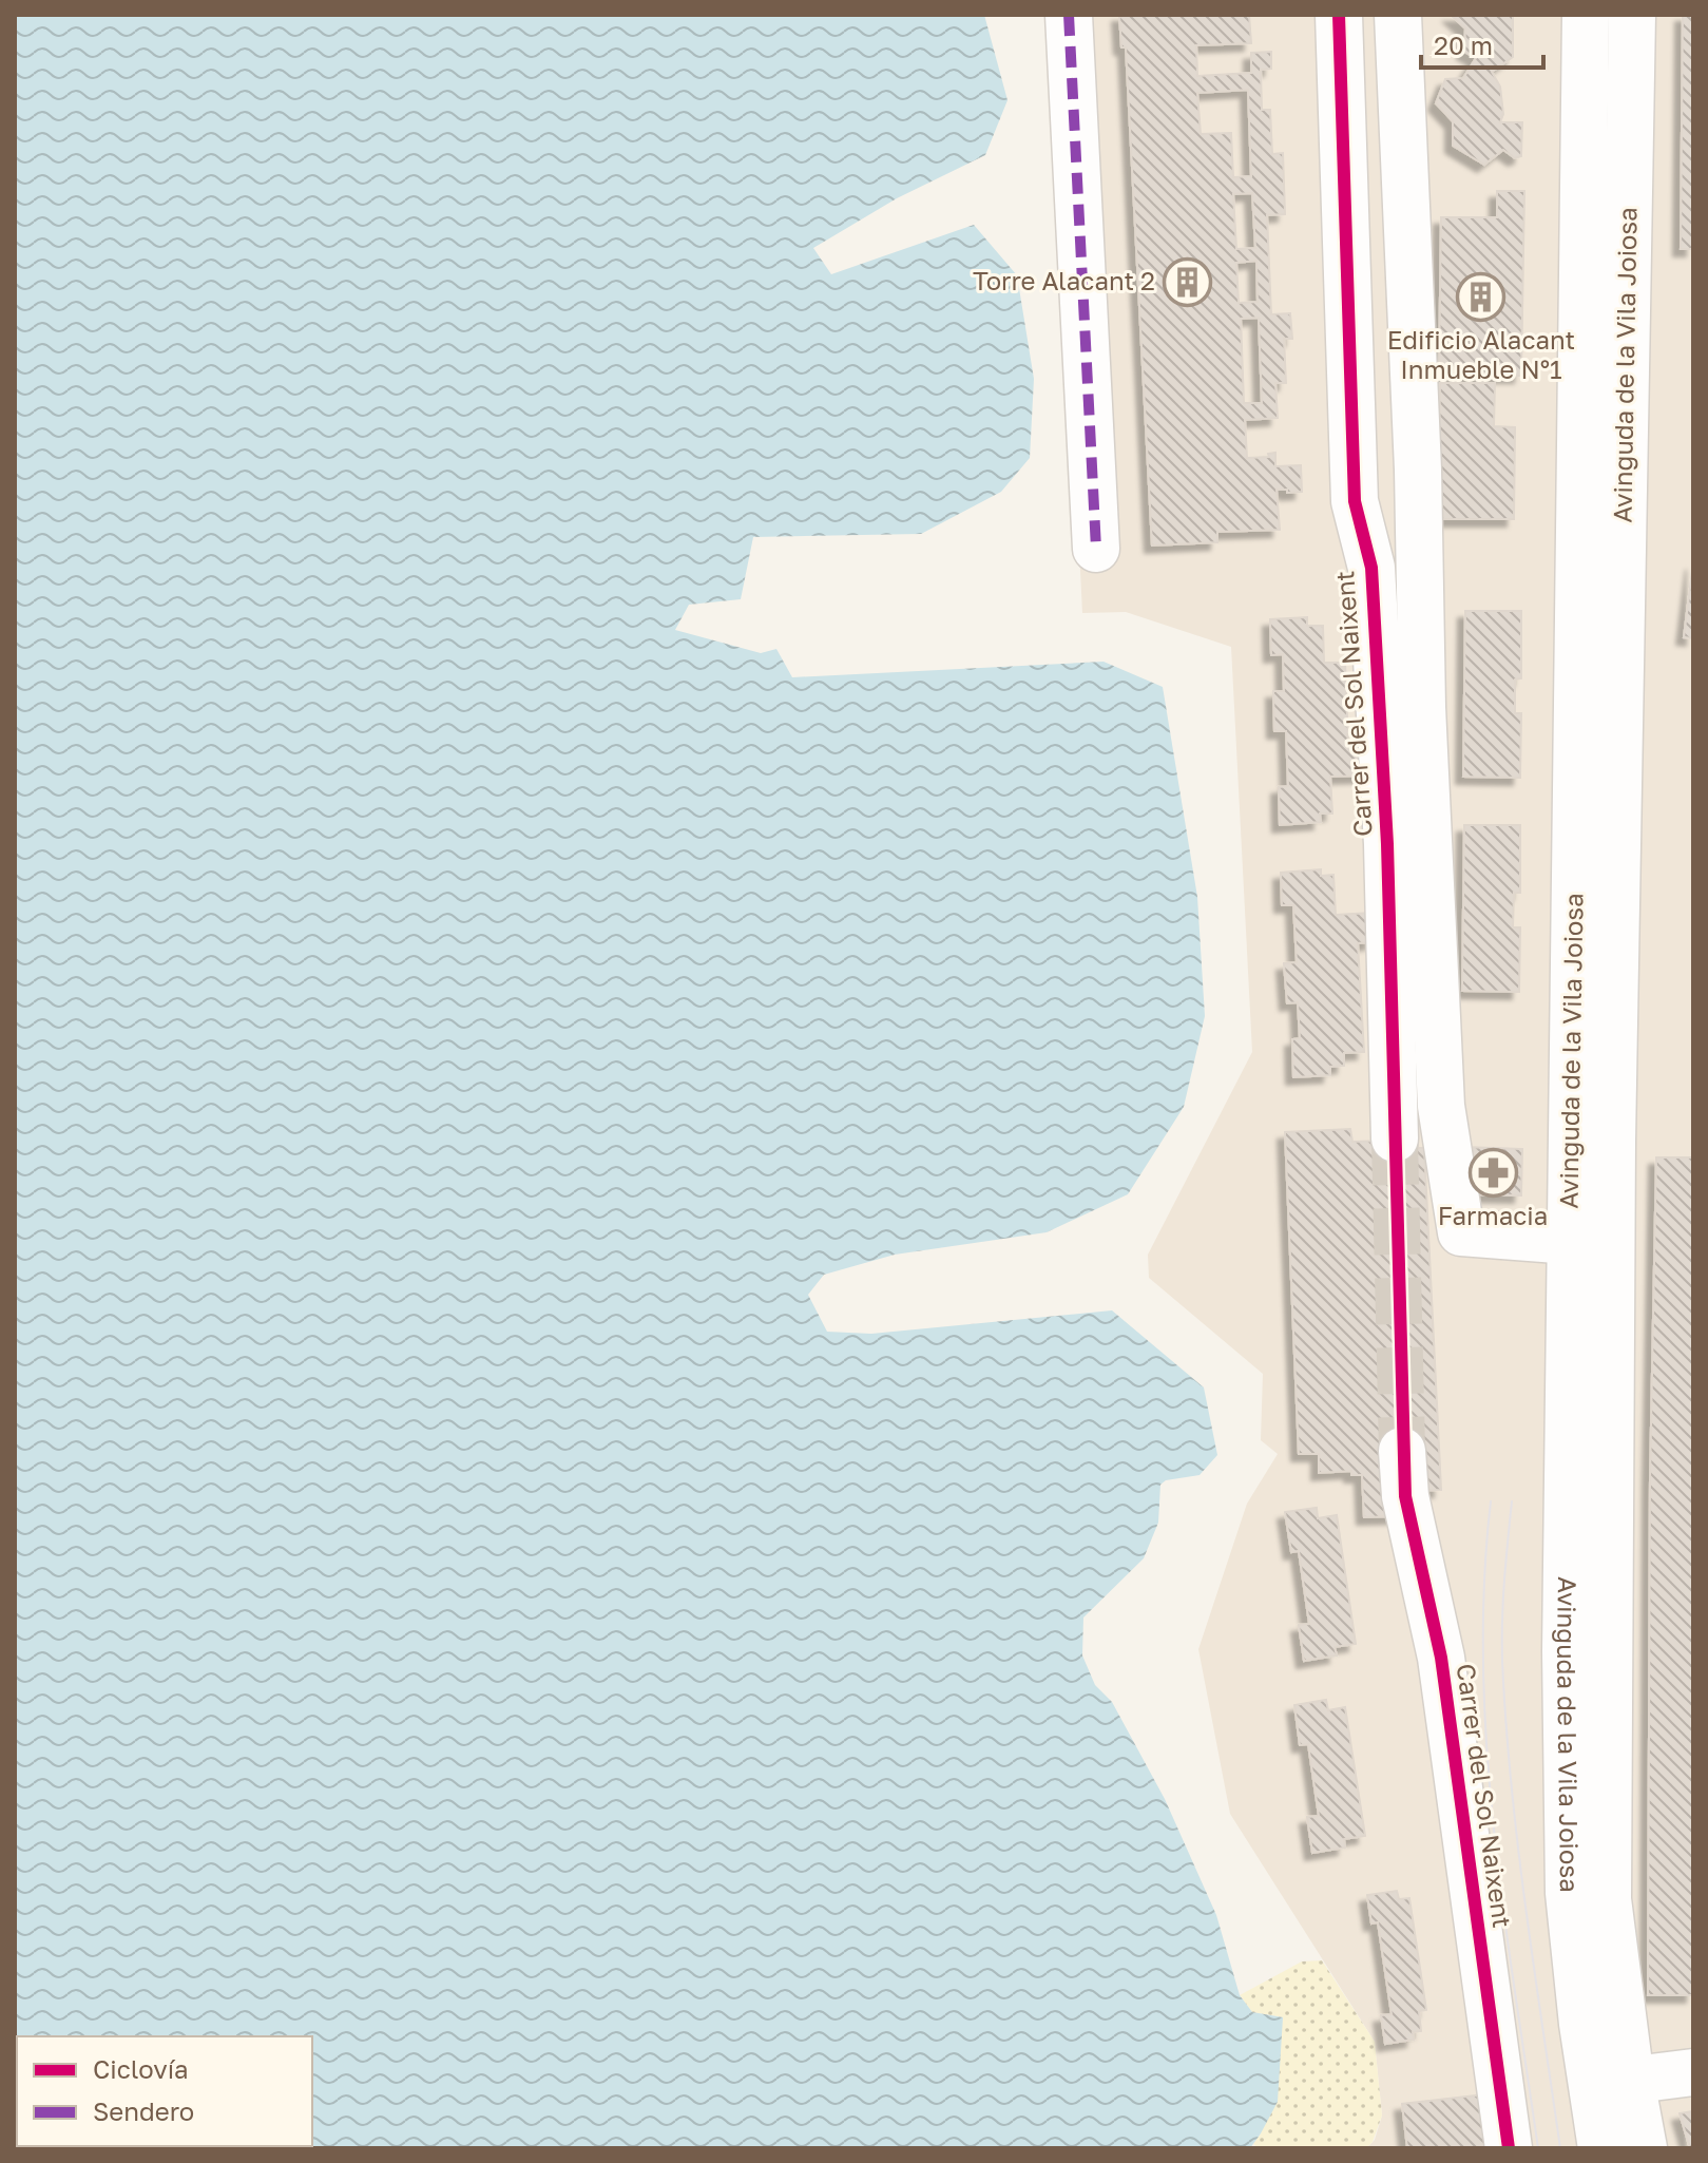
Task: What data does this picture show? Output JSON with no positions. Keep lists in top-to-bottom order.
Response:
{
  "streets": {
    "street": ["Avinguda de la Vila Joiosa", "Carrer del Sol Naixent"]
  },
  "places": {
    "building": ["Torre Alacant 2", "Edificio Alacant Inmueble N°1"],
    "pharmacy": ["Farmacia"]
  },
  "legend": ["Ciclovía", "Sendero"],
  "scale_bar": "20 m"
}
